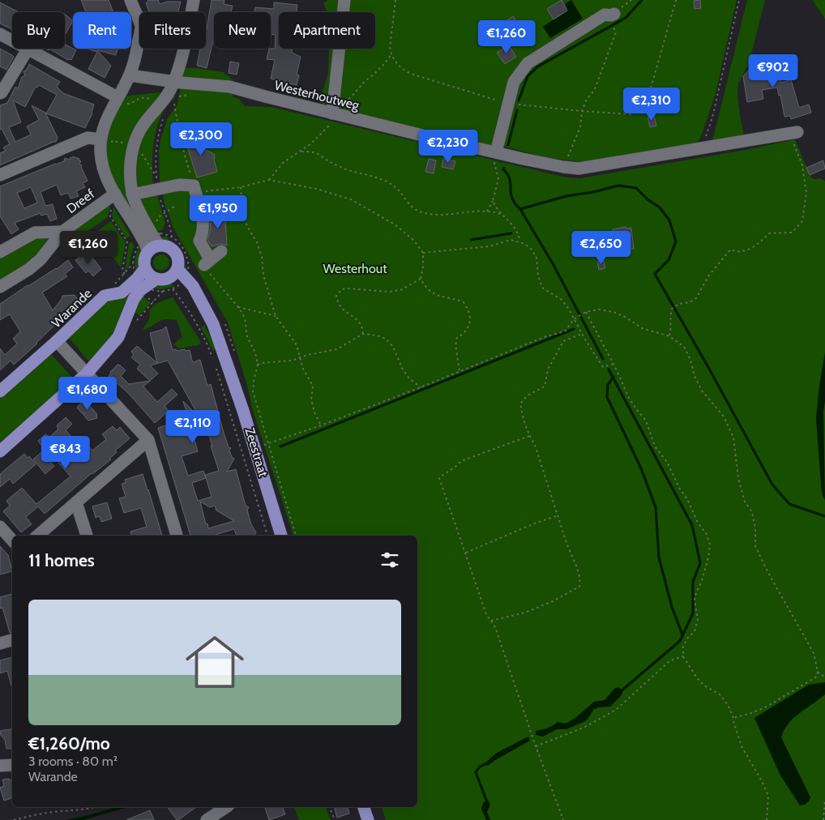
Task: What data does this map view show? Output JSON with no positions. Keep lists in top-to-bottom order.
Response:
{
  "streets": {
    "main road": ["Warande", "Zeestraat"],
    "street": ["Westerhoutweg", "Dreef"]
  },
  "crossings": [
    ["Warande", "Zeestraat"]
  ],
  "parks": ["Westerhout"],
  "page": {
    "chip": [
      "Buy",
      "Rent",
      "Filters",
      "New",
      "Apartment"
    ],
    "price": [
      "€1,260",
      "€902",
      "€2,310",
      "€2,300",
      "€2,230",
      "€1,950",
      "€1,260",
      "€2,650",
      "€1,680",
      "€2,110",
      "€843"
    ],
    "heading": "11 homes",
    "list": [
      {
        "name": "€1,260/mo",
        "note": "3 rooms · 80 m² · Warande"
      }
    ]
  }
}
